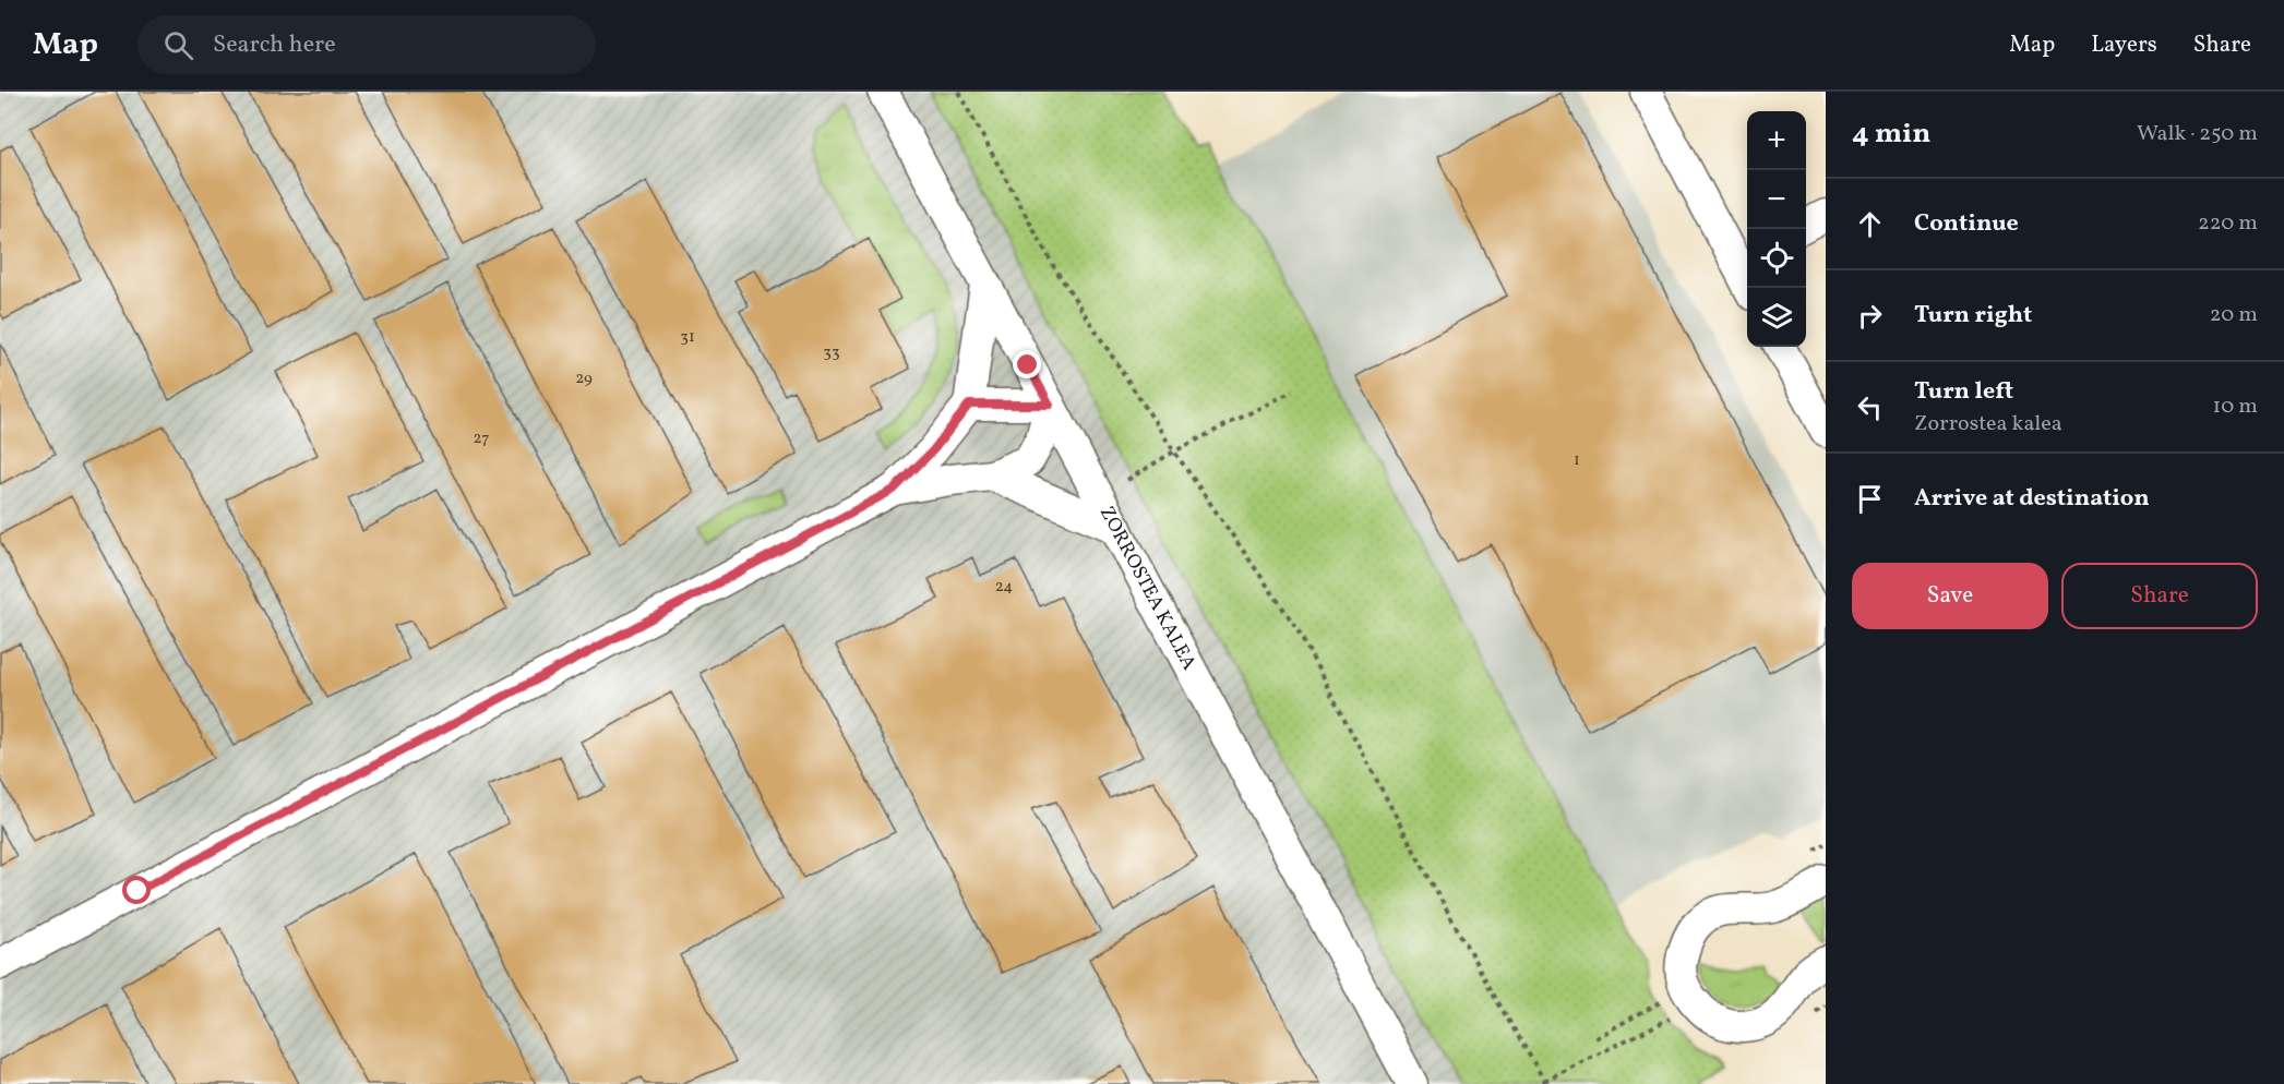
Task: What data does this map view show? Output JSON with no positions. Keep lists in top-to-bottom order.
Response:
{
  "streets": {
    "street": ["ZORROSTEA KALEA"]
  },
  "house_numbers": [
    "31",
    "33",
    "29",
    "27",
    "1",
    "24"
  ],
  "page": {
    "header": "Map",
    "search": "Search here",
    "nav": ["Map", "Layers", "Share"],
    "heading": ["4 min", "Walk · 250 m"],
    "map_buttons": ["+", "−"],
    "list": [
      ["Continue", "220 m"],
      ["Turn right", "20 m"],
      ["Turn left", "Zorrostea kalea", "10 m"],
      "Arrive at destination"
    ],
    "buttons": ["Save", "Share"]
  }
}
